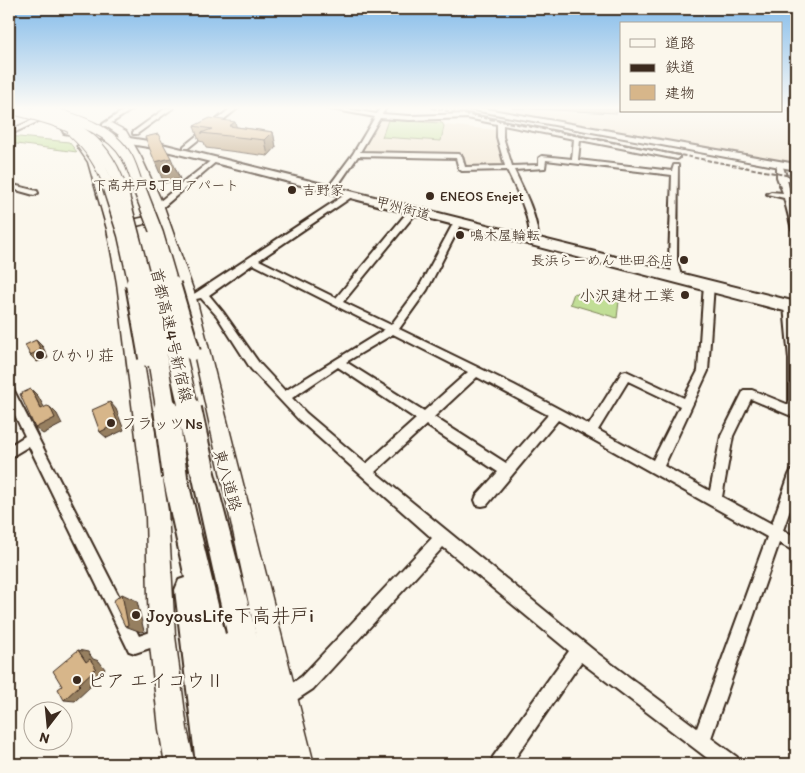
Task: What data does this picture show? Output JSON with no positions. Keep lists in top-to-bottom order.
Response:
{
  "streets": {
    "highway": ["甲州街道", "首都高速4号新宿線"],
    "main road": ["東八道路"]
  },
  "places": [
    "下高井戸5丁目アパート",
    "吉野家",
    "ENEOS Enejet",
    "鳴木屋輪転",
    "長浜らーめん 世田谷店",
    "小沢建材工業",
    "ひかり荘",
    "フラッツNs",
    "JoyousLife下高井戸i",
    "ピア エイコウⅡ"
  ],
  "legend": ["道路", "鉄道", "建物"],
  "north": "bottom"
}
